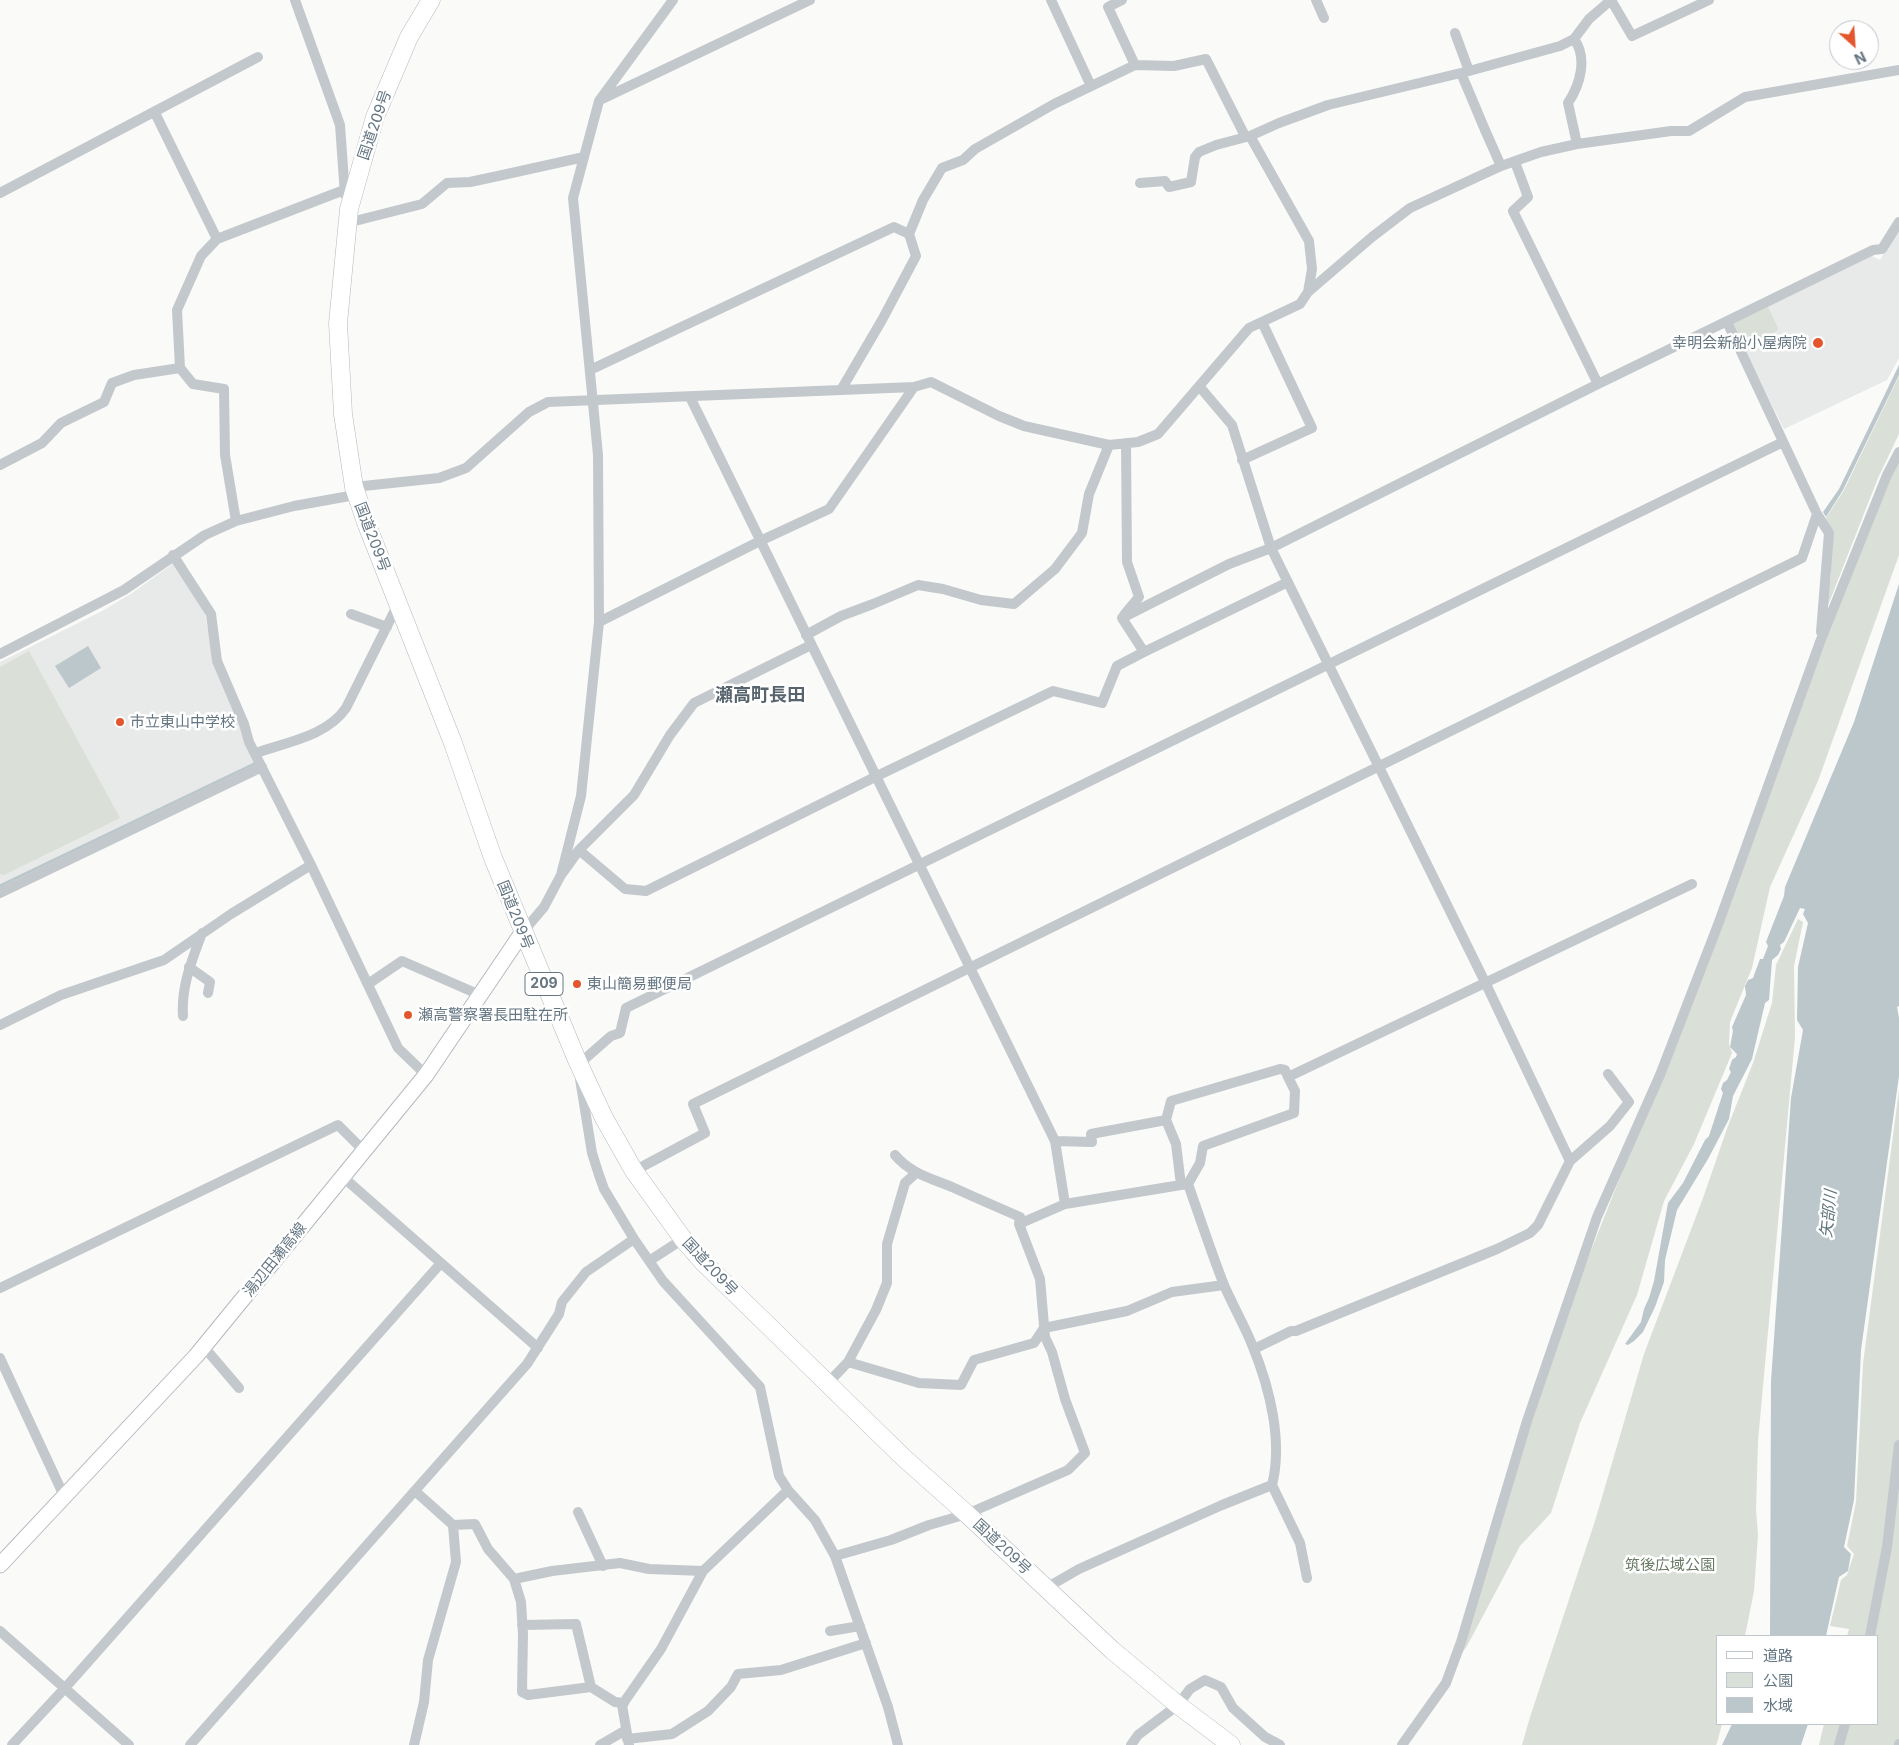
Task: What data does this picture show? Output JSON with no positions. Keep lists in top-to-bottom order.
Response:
{
  "streets": {
    "highway": ["国道209号", "209"],
    "main road": ["湯辺田瀬高線"]
  },
  "crossings": [
    ["国道209号", "湯辺田瀬高線"]
  ],
  "districts": ["瀬高町長田"],
  "water": ["矢部川"],
  "parks": ["筑後広域公園"],
  "places": [
    "幸明会新船小屋病院",
    "市立東山中学校",
    "東山簡易郵便局",
    "瀬高警察署長田駐在所"
  ],
  "legend": ["道路", "公園", "水域"],
  "north": "bottom right"
}
